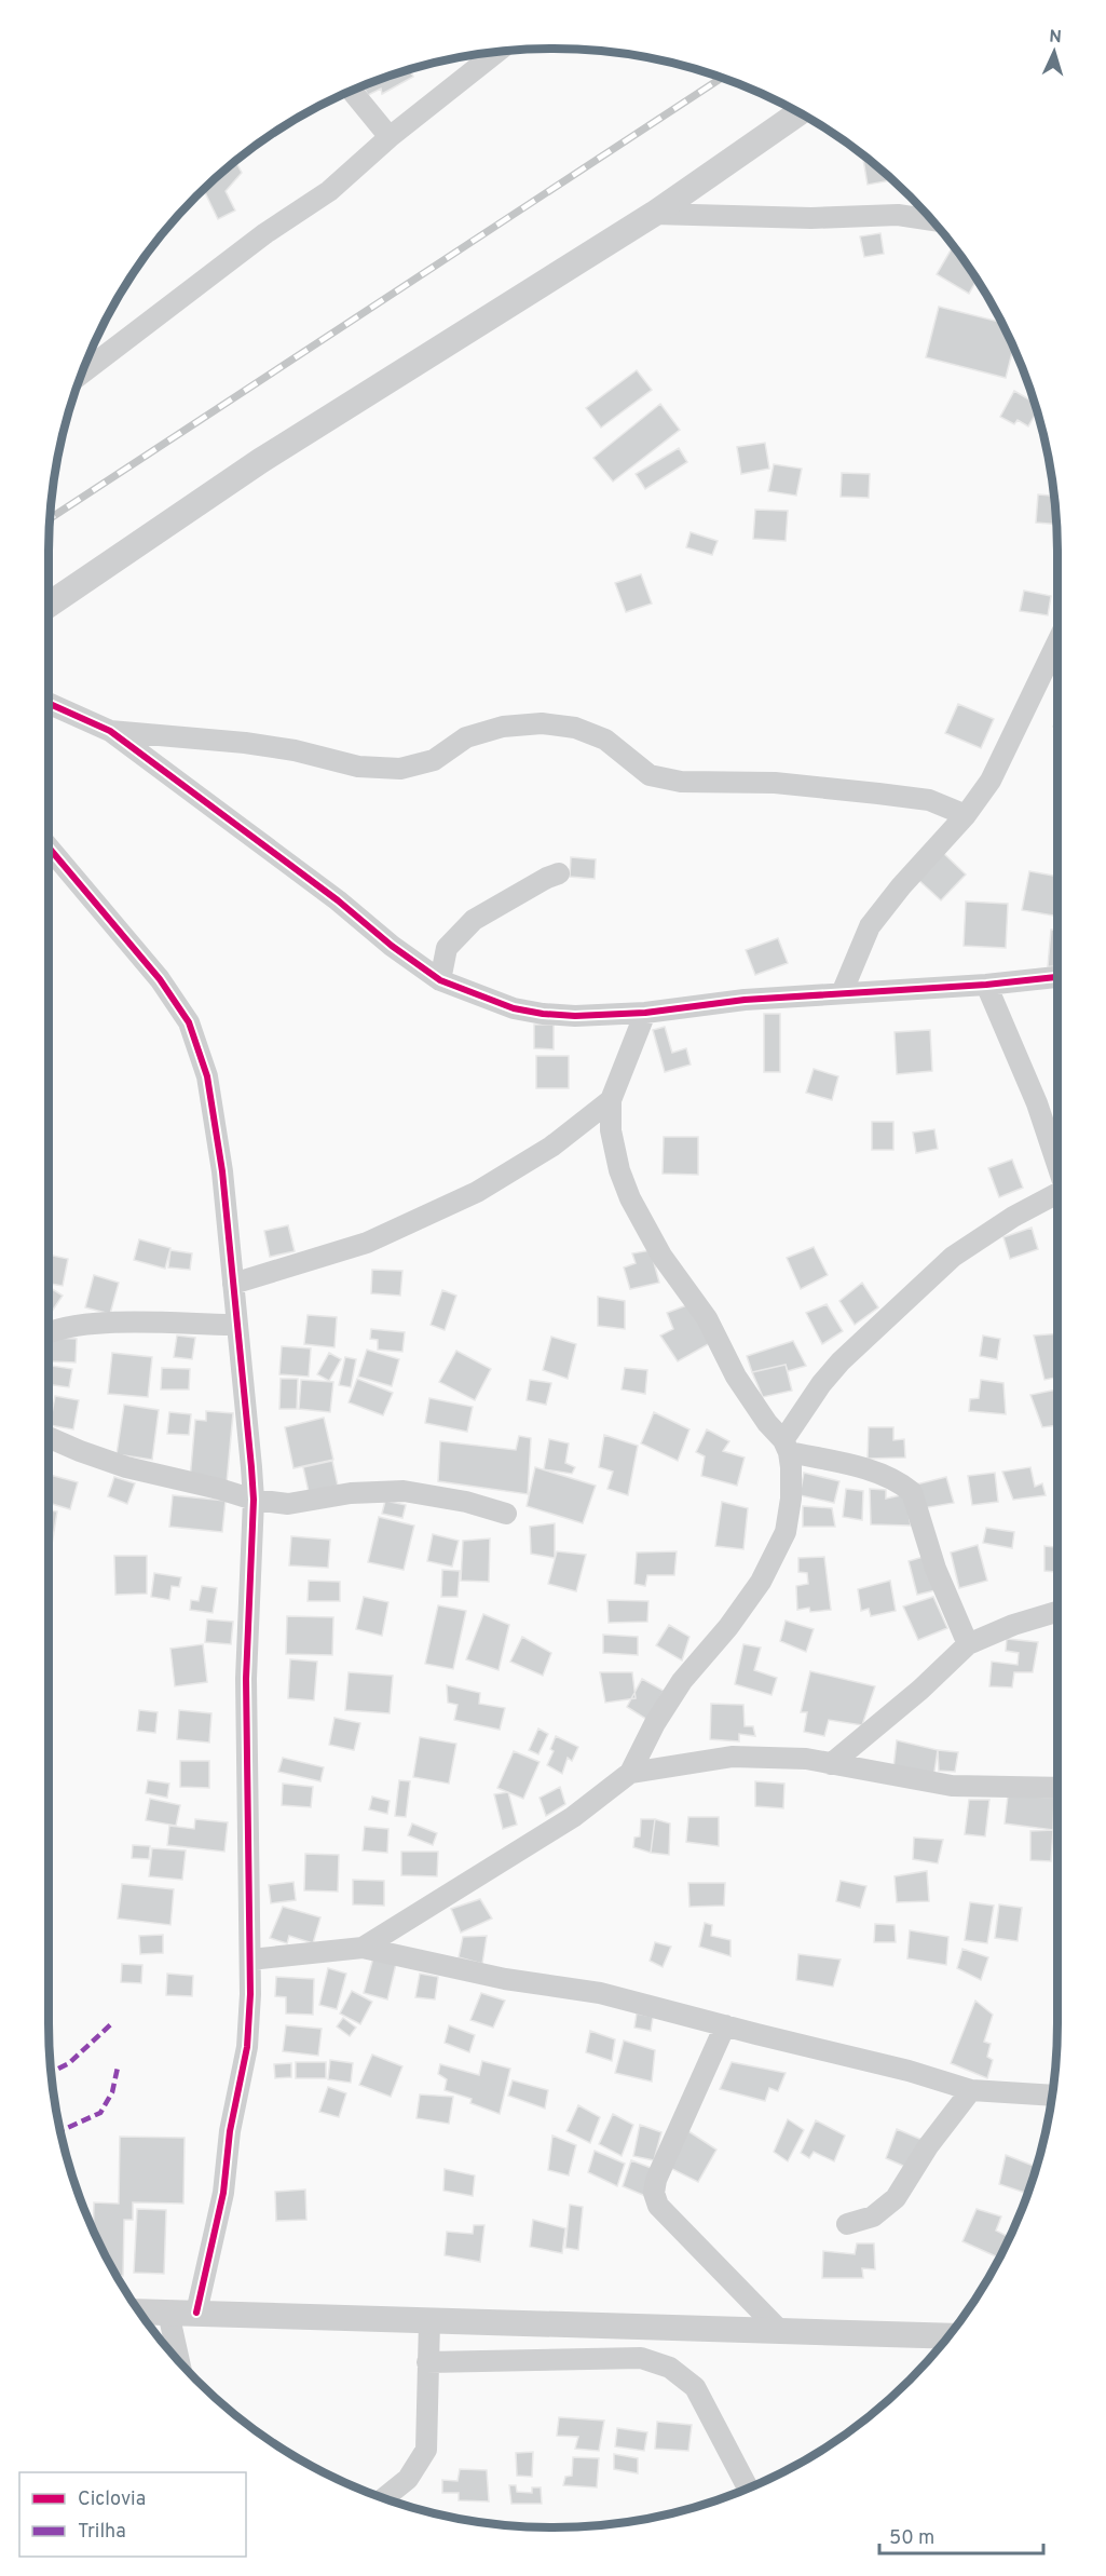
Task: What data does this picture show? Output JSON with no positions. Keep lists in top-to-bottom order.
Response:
{
  "legend": ["Ciclovia", "Trilha"],
  "scale_bar": "50 m",
  "north": "top"
}
